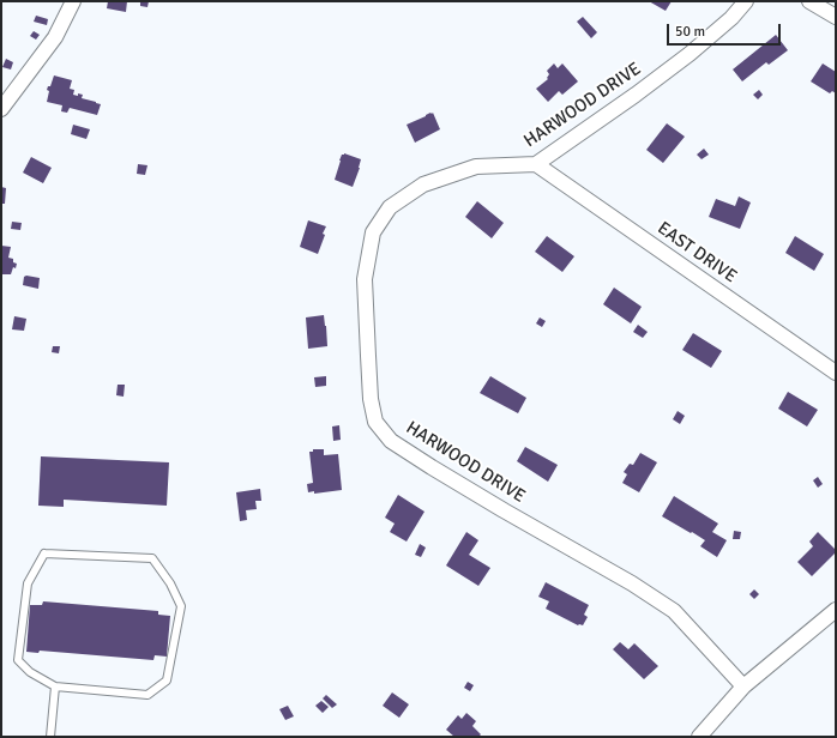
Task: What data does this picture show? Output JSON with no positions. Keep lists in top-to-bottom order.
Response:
{
  "streets": {
    "street": ["HARWOOD DRIVE", "EAST DRIVE"]
  },
  "crossings": [
    ["HARWOOD DRIVE", "EAST DRIVE"]
  ],
  "scale_bar": "50 m"
}
